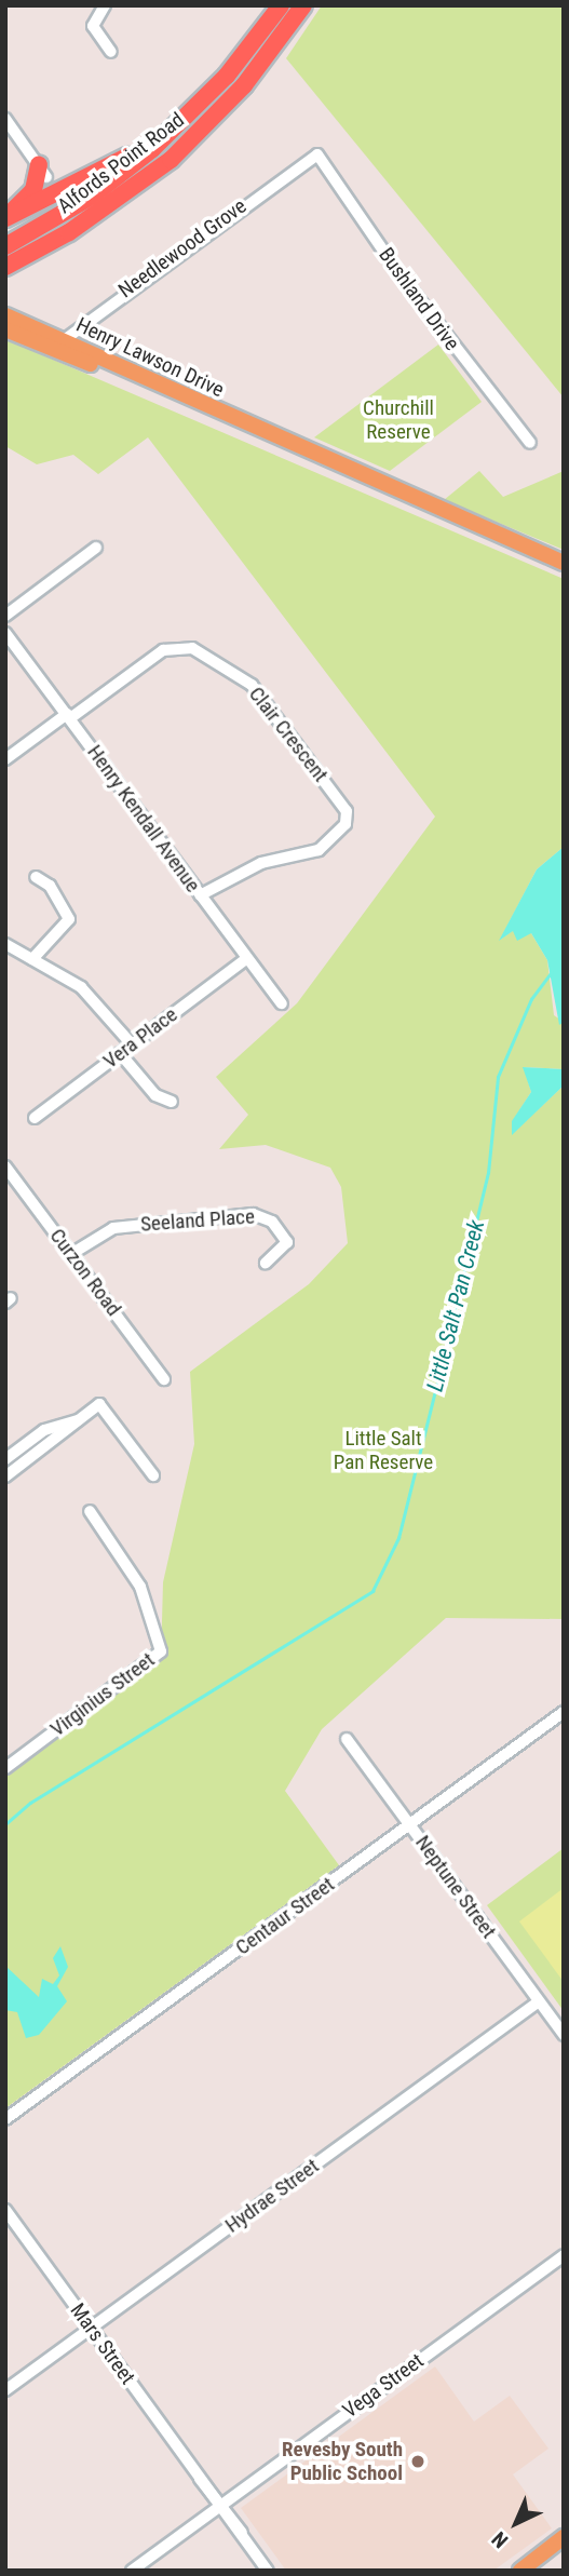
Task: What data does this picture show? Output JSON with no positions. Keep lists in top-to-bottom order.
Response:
{
  "streets": {
    "highway": ["Alfords Point Road"],
    "main road": ["Henry Lawson Drive"],
    "street": [
      "Needlewood Grove",
      "Bushland Drive",
      "Clair Crescent",
      "Henry Kendall Avenue",
      "Vera Place",
      "Seeland Place",
      "Curzon Road",
      "Virginius Street",
      "Neptune Street",
      "Centaur Street",
      "Hydrae Street",
      "Mars Street",
      "Vega Street"
    ]
  },
  "crossings": [
    ["Needlewood Grove", "Bushland Drive"],
    ["Needlewood Grove", "Henry Lawson Drive"],
    ["Clair Crescent", "Henry Kendall Avenue"],
    ["Henry Kendall Avenue", "Vera Place"],
    ["Seeland Place", "Curzon Road"],
    ["Neptune Street", "Centaur Street"],
    ["Neptune Street", "Hydrae Street"],
    ["Hydrae Street", "Mars Street"],
    ["Mars Street", "Vega Street"]
  ],
  "water": ["Little Salt Pan Creek"],
  "parks": ["Churchill Reserve", "Little Salt Pan Reserve"],
  "places": ["Revesby South Public School"],
  "north": "bottom left"
}
